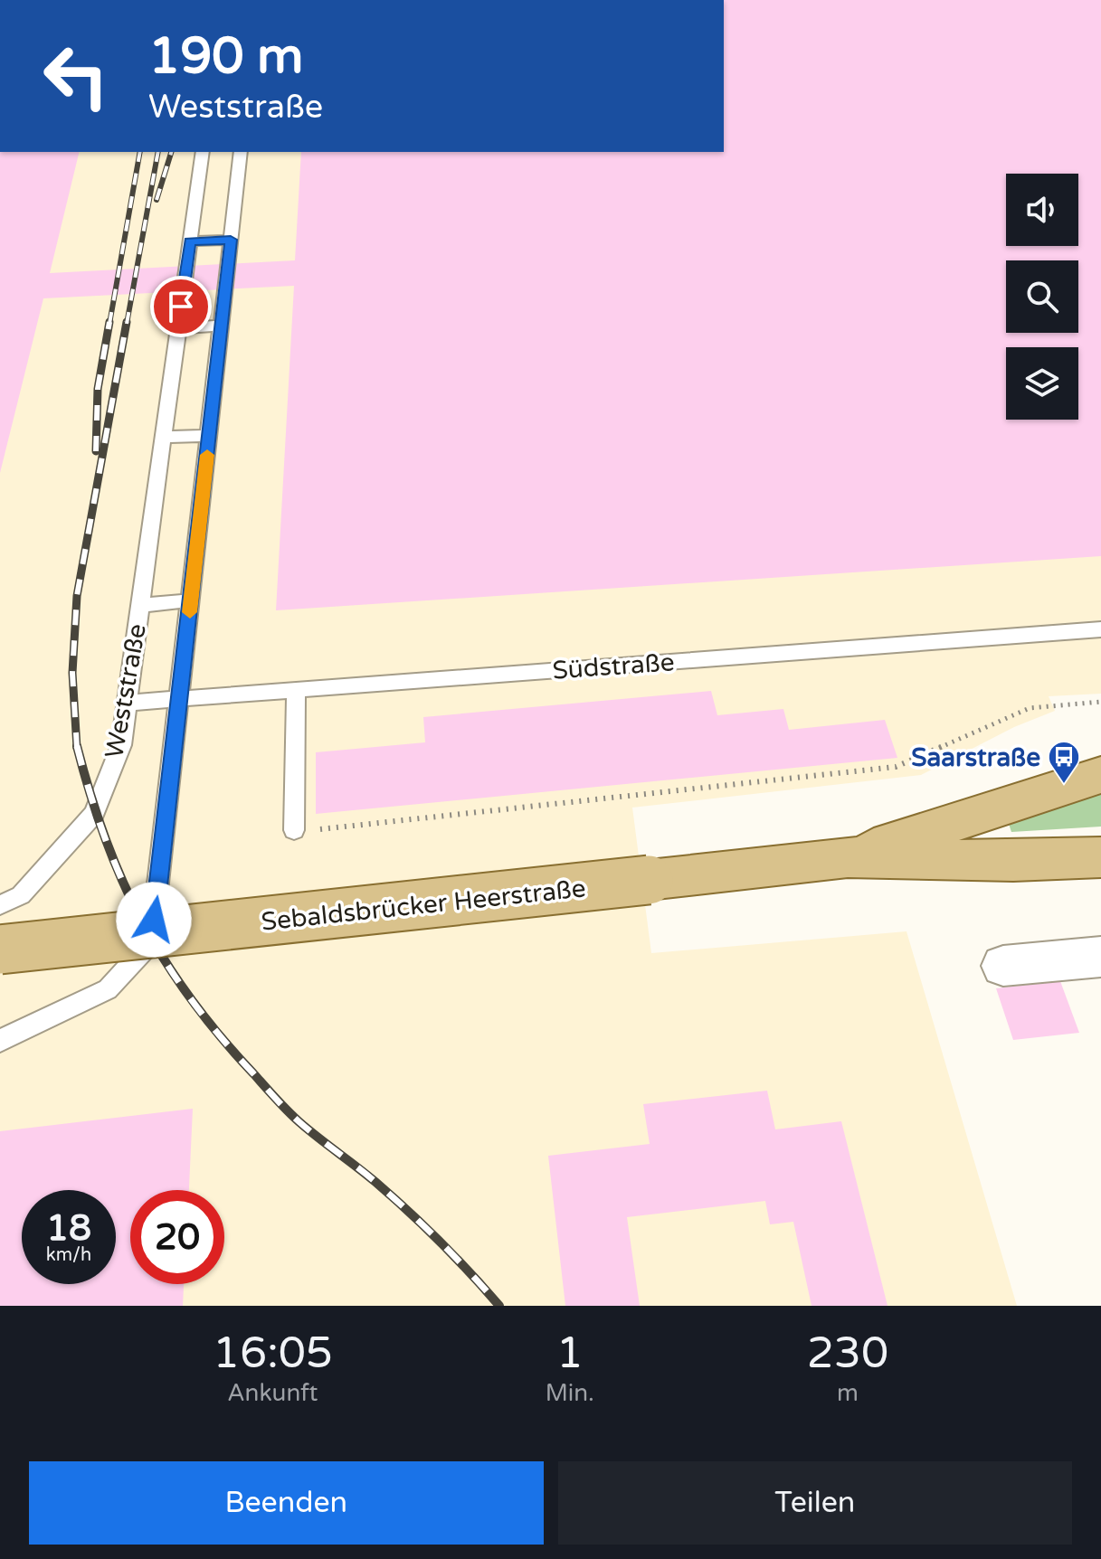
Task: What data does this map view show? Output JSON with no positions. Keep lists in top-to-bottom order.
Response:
{
  "streets": {
    "main road": ["Sebaldsbrücker Heerstraße"],
    "lane": ["Südstraße", "Weststraße"]
  },
  "crossings": [
    ["Südstraße", "Weststraße"]
  ],
  "places": {
    "bus stop": ["Saarstraße"]
  },
  "page": {
    "turn": ["190 m", "Weststraße"],
    "speed": "18 km/h",
    "limit": "20",
    "eta": [
      "16:05",
      "Ankunft",
      "1",
      "Min.",
      "230",
      "m"
    ],
    "buttons": ["Beenden", "Teilen"]
  }
}
